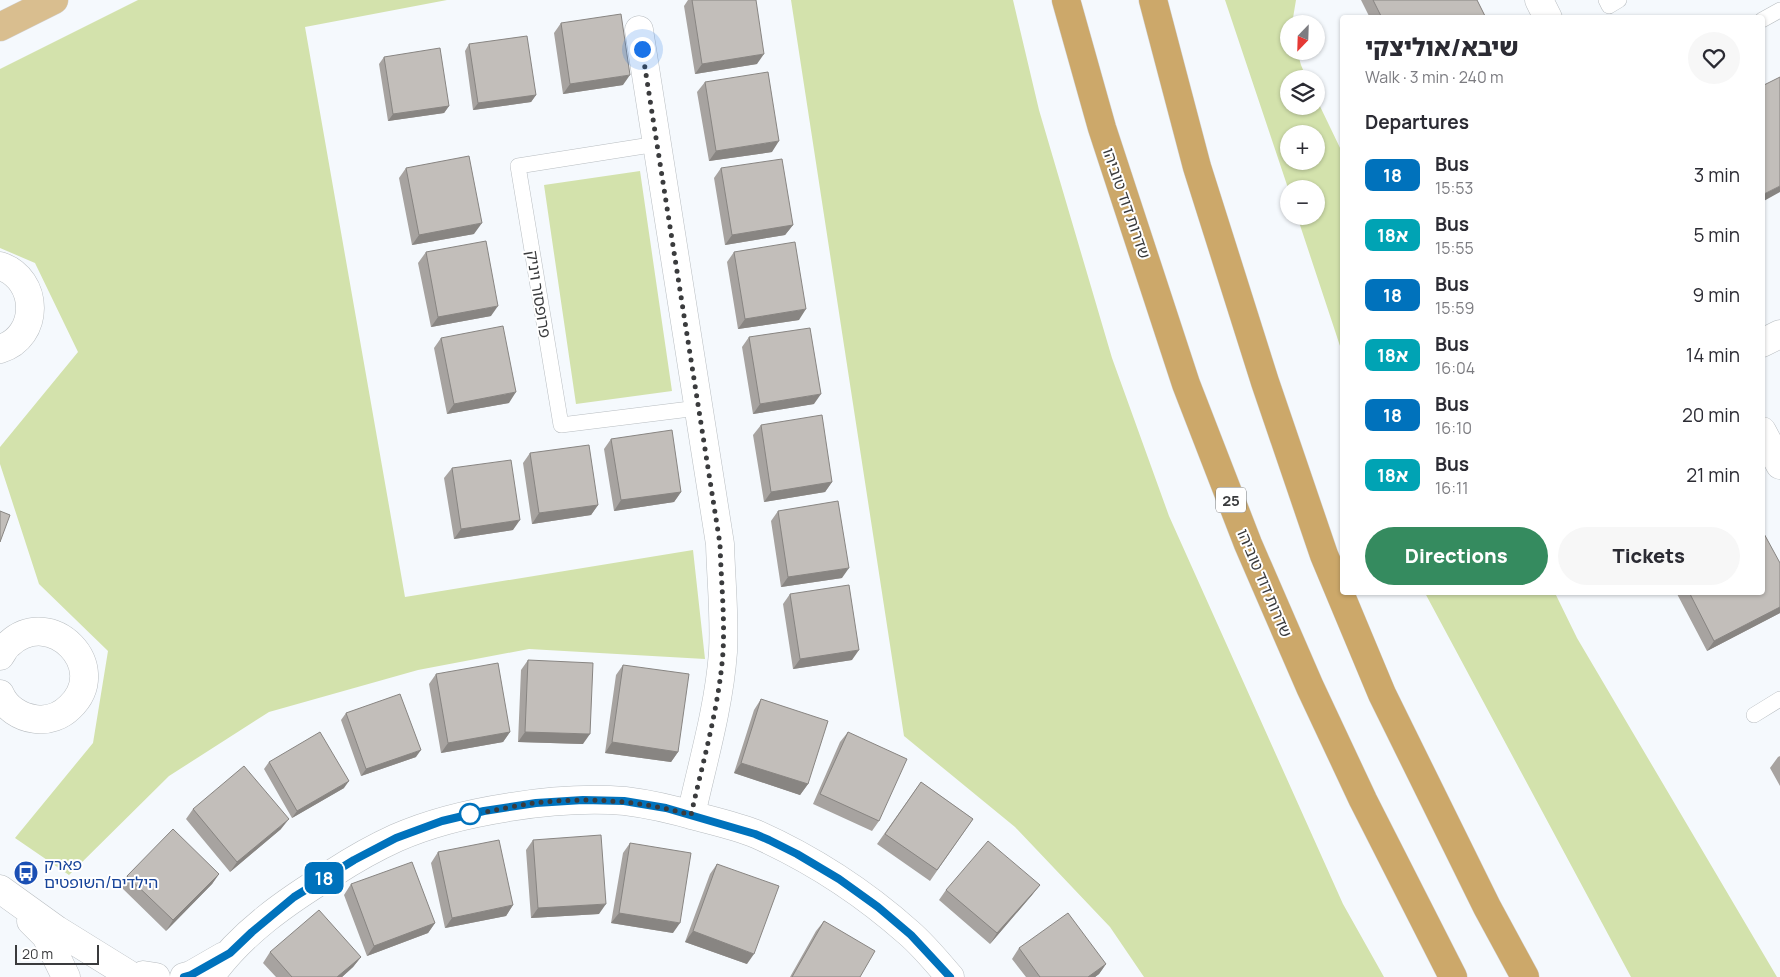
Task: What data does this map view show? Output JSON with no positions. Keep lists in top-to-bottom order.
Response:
{
  "streets": {
    "highway": ["שדרות דוד טוביהו", "25"],
    "lane": ["פרופסור ויניק"]
  },
  "places": {
    "bus stop": ["פארק הילדים/השופטים"]
  },
  "lines": ["bus line 18"],
  "scale_bar": "20 m",
  "north": "bottom left",
  "page": {
    "on_map": "18",
    "map_buttons": ["+", "−"],
    "heading": [
      ["שיבא/אוליצקי", "Walk · 3 min · 240 m"],
      "Departures"
    ],
    "list": [
      {
        "mark": "18",
        "name": "Bus",
        "note": "15:53",
        "value": "3 min"
      },
      {
        "mark": "18א",
        "name": "Bus",
        "note": "15:55",
        "value": "5 min"
      },
      {
        "mark": "18",
        "name": "Bus",
        "note": "15:59",
        "value": "9 min"
      },
      {
        "mark": "18א",
        "name": "Bus",
        "note": "16:04",
        "value": "14 min"
      },
      {
        "mark": "18",
        "name": "Bus",
        "note": "16:10",
        "value": "20 min"
      },
      {
        "mark": "18א",
        "name": "Bus",
        "note": "16:11",
        "value": "21 min"
      }
    ],
    "buttons": ["Directions", "Tickets"],
    "scale": "20 m"
  }
}
